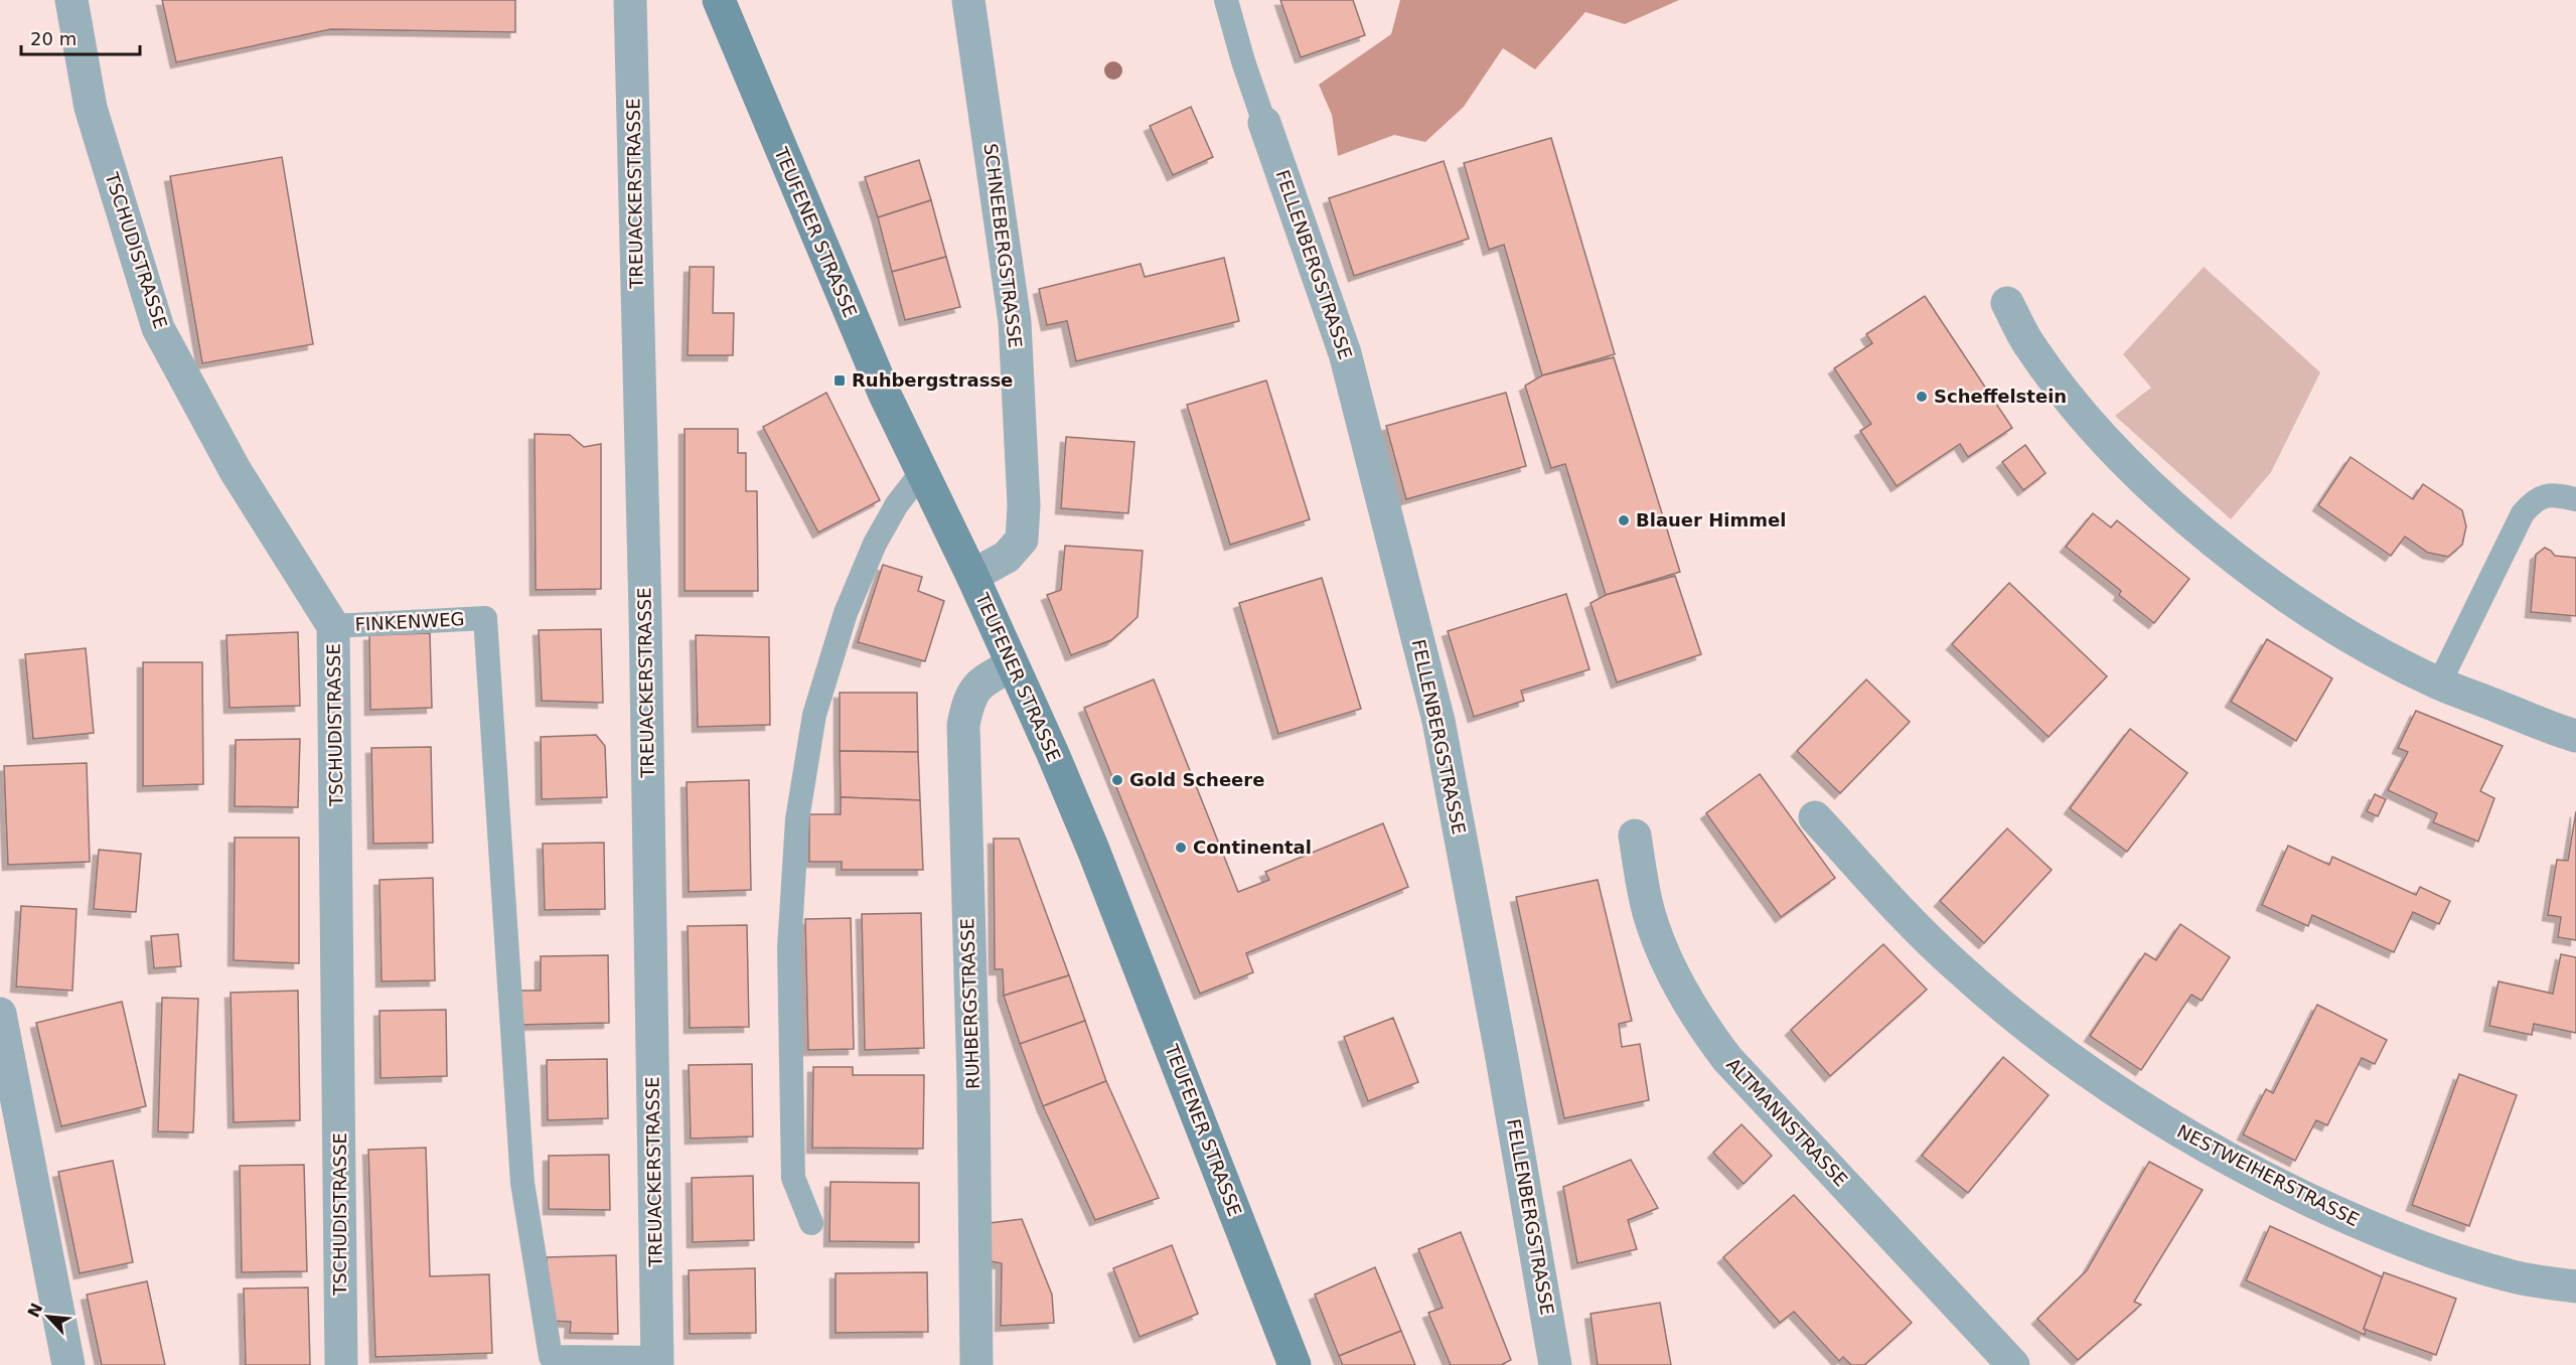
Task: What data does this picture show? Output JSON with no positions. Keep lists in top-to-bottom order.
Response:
{
  "streets": {
    "main road": ["TEUFENER STRASSE"],
    "street": [
      "TREUACKERSTRASSE",
      "SCHNEEBERGSTRASSE",
      "TSCHUDISTRASSE",
      "FELLENBERGSTRASSE",
      "RUHBERGSTRASSE",
      "ALTMANNSTRASSE",
      "NESTWEIHERSTRASSE"
    ],
    "lane": ["FINKENWEG"]
  },
  "crossings": [
    ["TREUACKERSTRASSE", "FINKENWEG"],
    ["TEUFENER STRASSE", "SCHNEEBERGSTRASSE"],
    ["TEUFENER STRASSE", "RUHBERGSTRASSE"],
    ["TSCHUDISTRASSE", "FINKENWEG"]
  ],
  "places": {
    "transit": ["Ruhbergstrasse"],
    "other": [
      "Scheffelstein",
      "Blauer Himmel",
      "Gold Scheere",
      "Continental"
    ]
  },
  "scale_bar": "20 m",
  "north": "top left"
}
